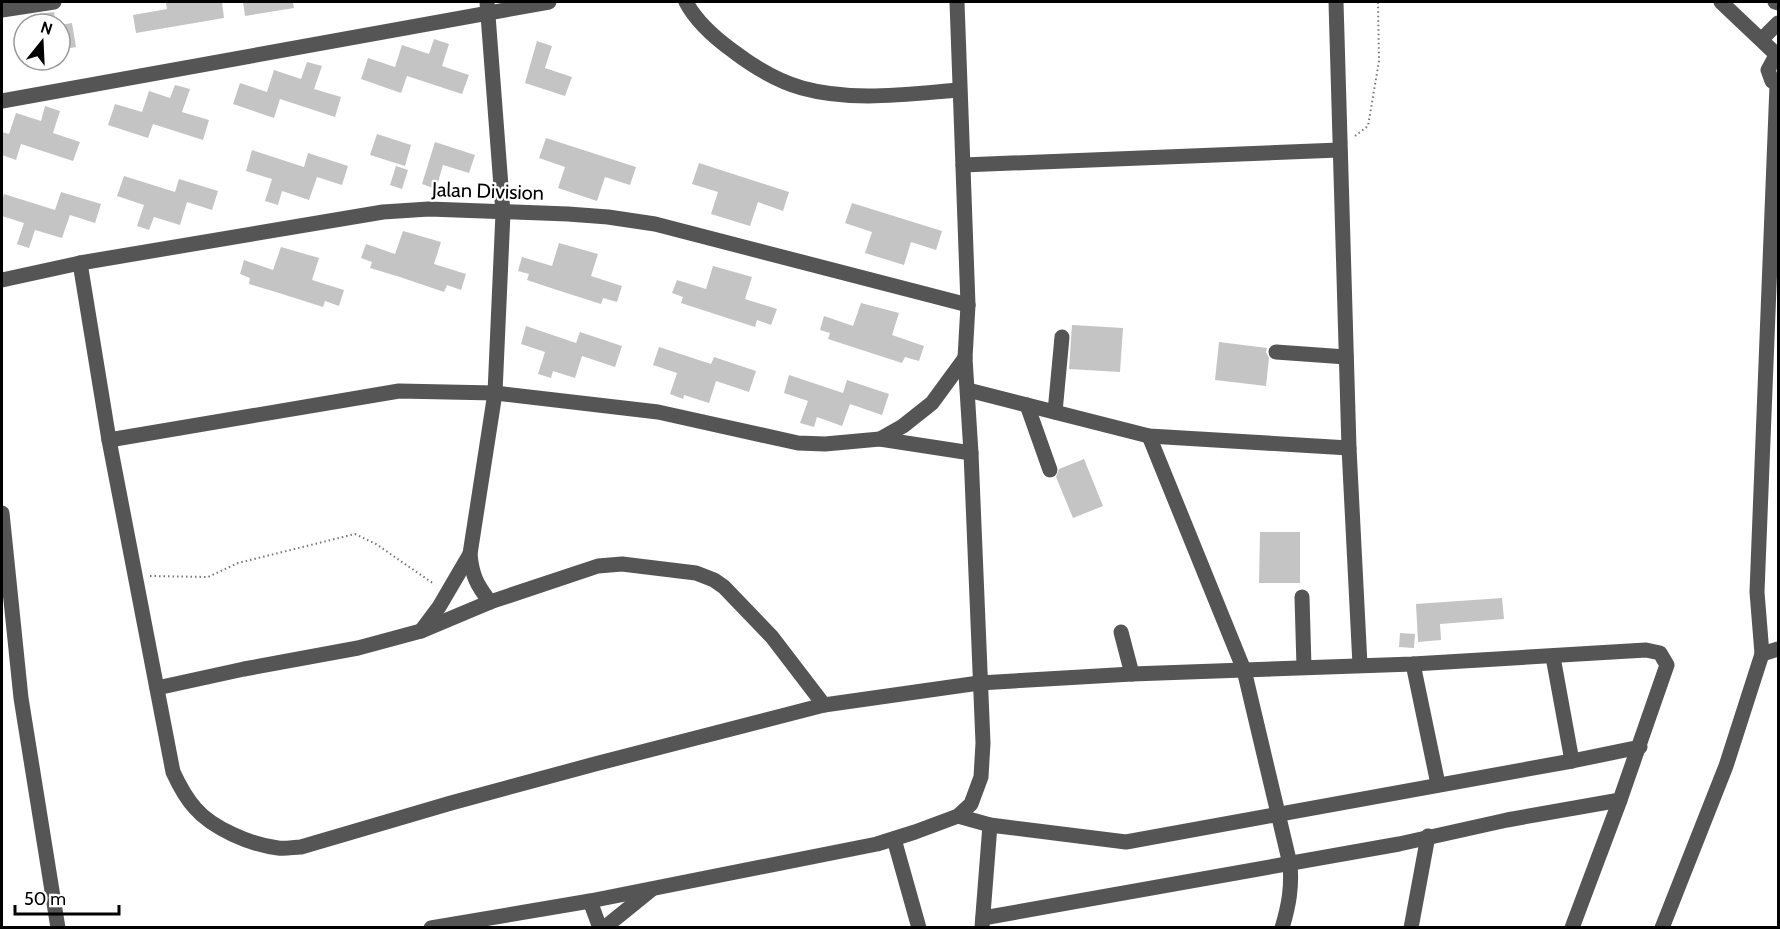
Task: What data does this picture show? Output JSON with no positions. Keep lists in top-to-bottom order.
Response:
{
  "streets": {
    "street": ["Jalan Division"]
  },
  "scale_bar": "50 m",
  "north": "top"
}
